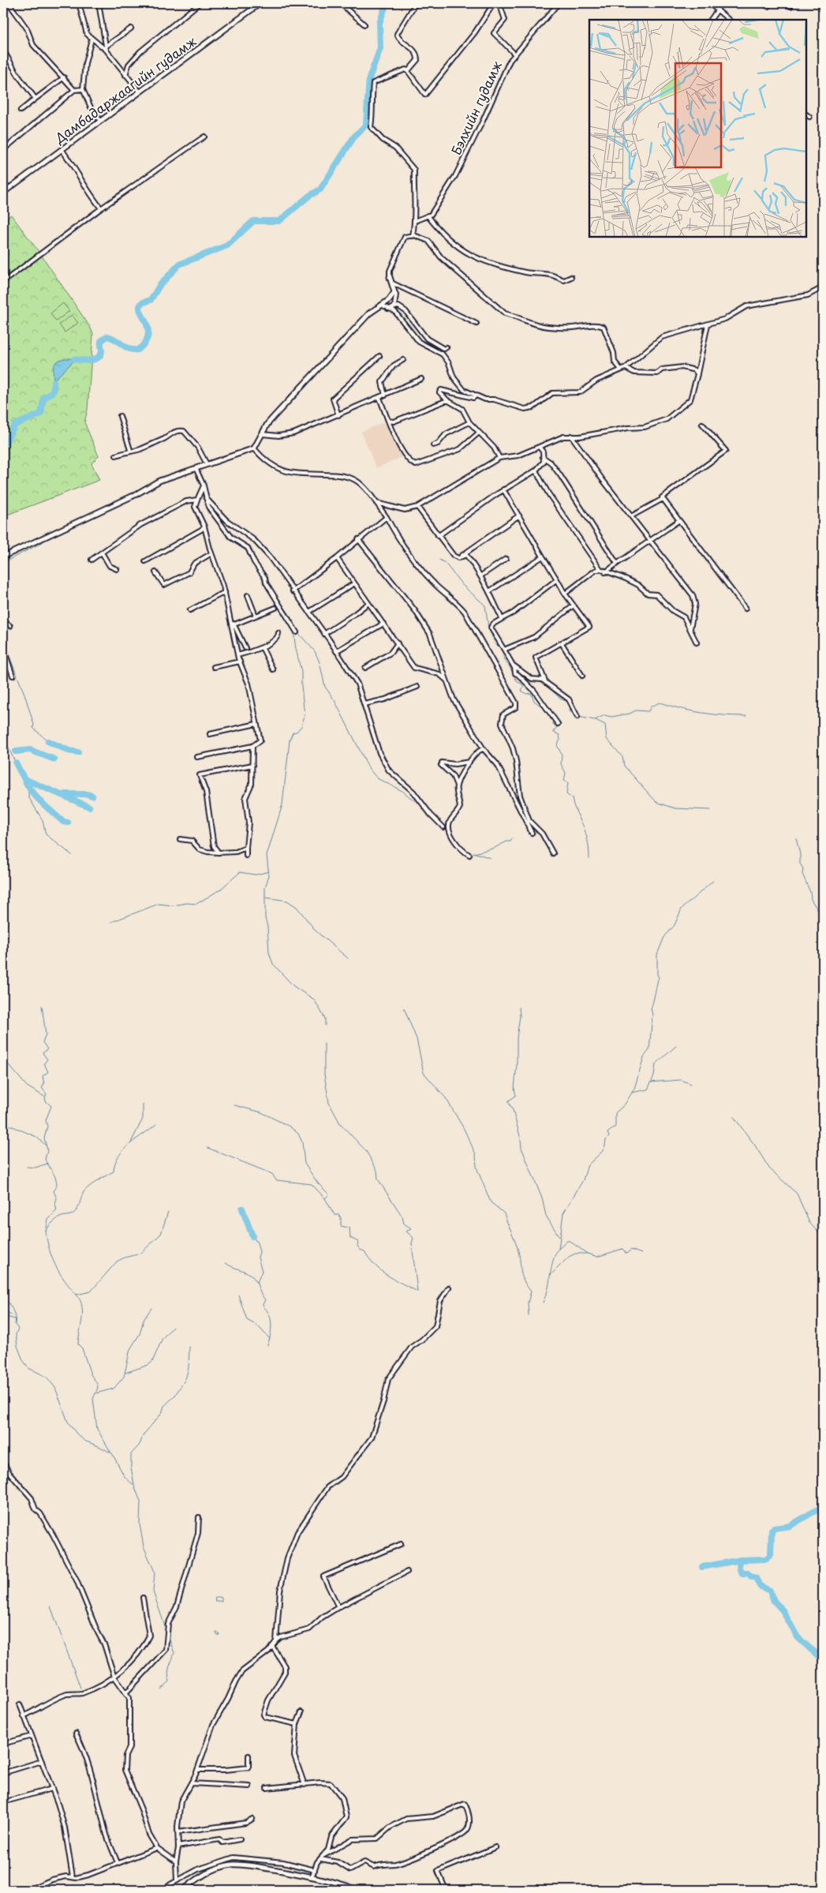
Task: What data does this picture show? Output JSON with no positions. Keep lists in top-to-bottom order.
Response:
{
  "streets": {
    "main road": ["Дамбадаржаагийн гудамж"],
    "street": ["Бэлхийн гудамж"]
  }
}
